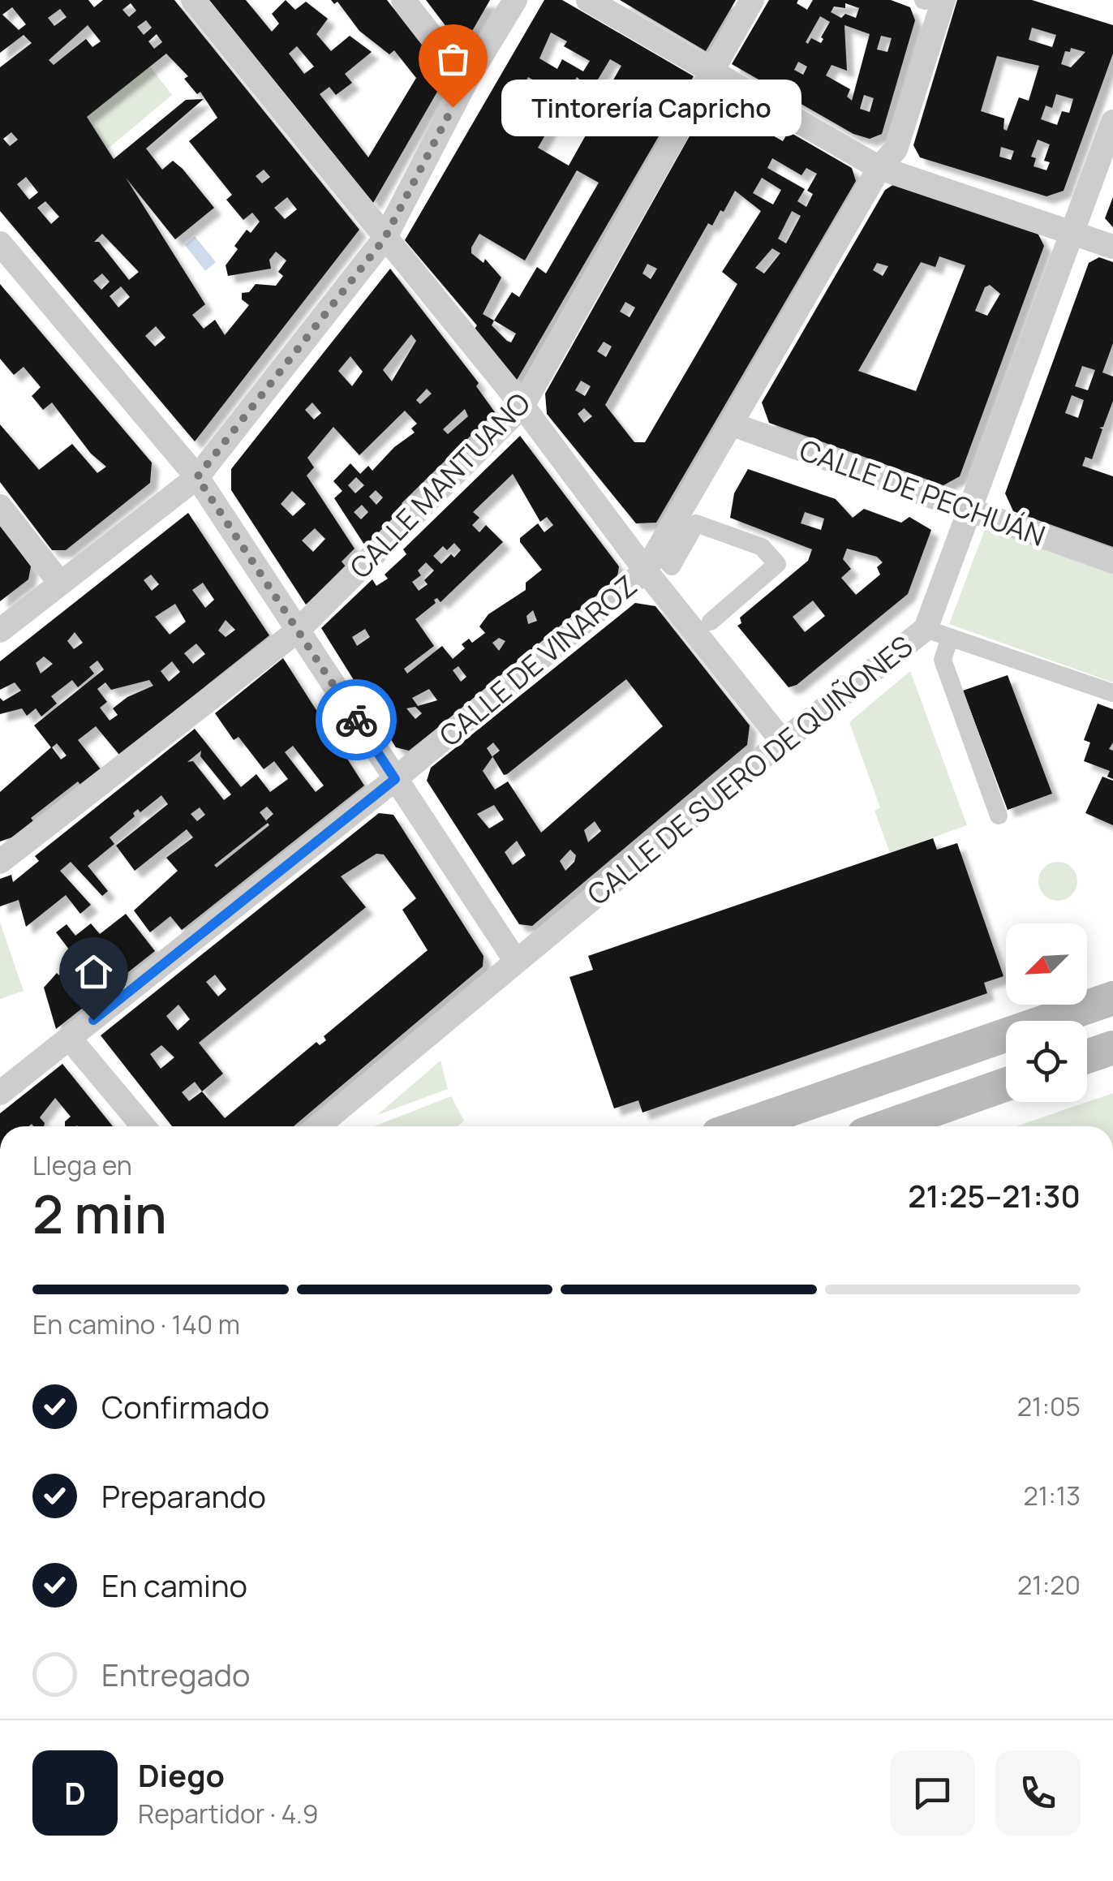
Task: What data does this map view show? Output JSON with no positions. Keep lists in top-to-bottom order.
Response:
{
  "streets": {
    "street": [
      "CALLE MANTUANO",
      "CALLE DE PECHUÁN",
      "CALLE DE VINAROZ",
      "CALLE DE SUERO DE QUIÑONES"
    ]
  },
  "crossings": [
    ["CALLE DE PECHUÁN", "CALLE DE VINAROZ"],
    ["CALLE DE PECHUÁN", "CALLE DE SUERO DE QUIÑONES"]
  ],
  "places": ["Tintorería Capricho"],
  "north": "bottom left",
  "page": {
    "bubble": "Tintorería Capricho",
    "heading": ["2 min", "Llega en", "21:25–21:30"],
    "panel": ["Diego", "Repartidor · 4.9"],
    "bar": "En camino · 140 m",
    "list": [
      ["Confirmado", "21:05"],
      ["Preparando", "21:13"],
      ["En camino", "21:20"],
      "Entregado"
    ],
    "round": "D"
  }
}
